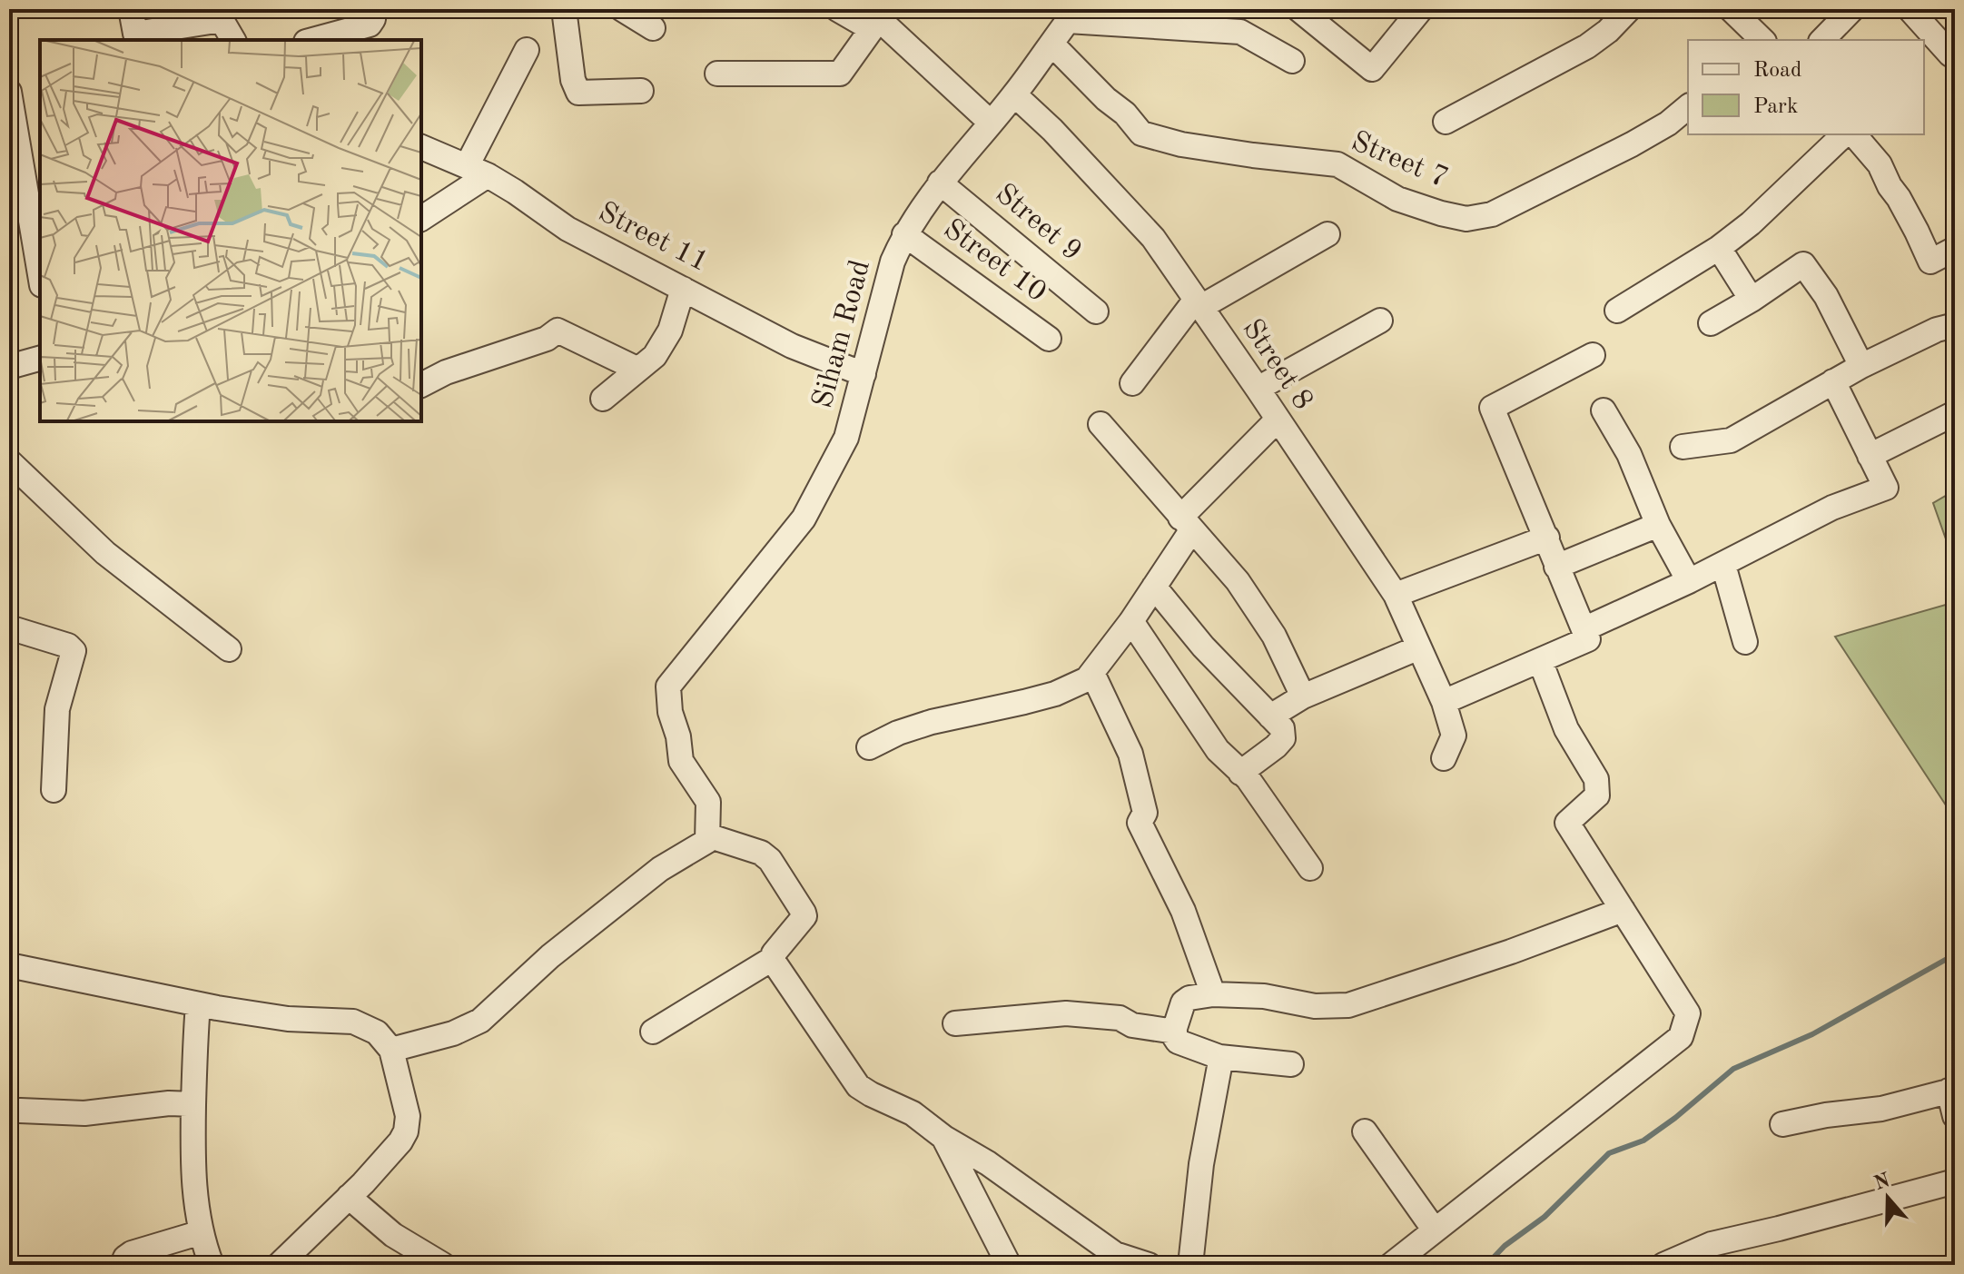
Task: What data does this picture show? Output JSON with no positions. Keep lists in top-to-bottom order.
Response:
{
  "streets": {
    "street": [
      "Street 7",
      "Street 9",
      "Street 11",
      "Street 10",
      "Siham Road",
      "Street 8"
    ]
  },
  "crossings": [
    ["Street 7", "Siham Road"],
    ["Street 9", "Siham Road"],
    ["Street 11", "Siham Road"],
    ["Street 10", "Siham Road"],
    ["Siham Road", "Street 8"]
  ],
  "legend": ["Road", "Park"],
  "north": "top"
}
